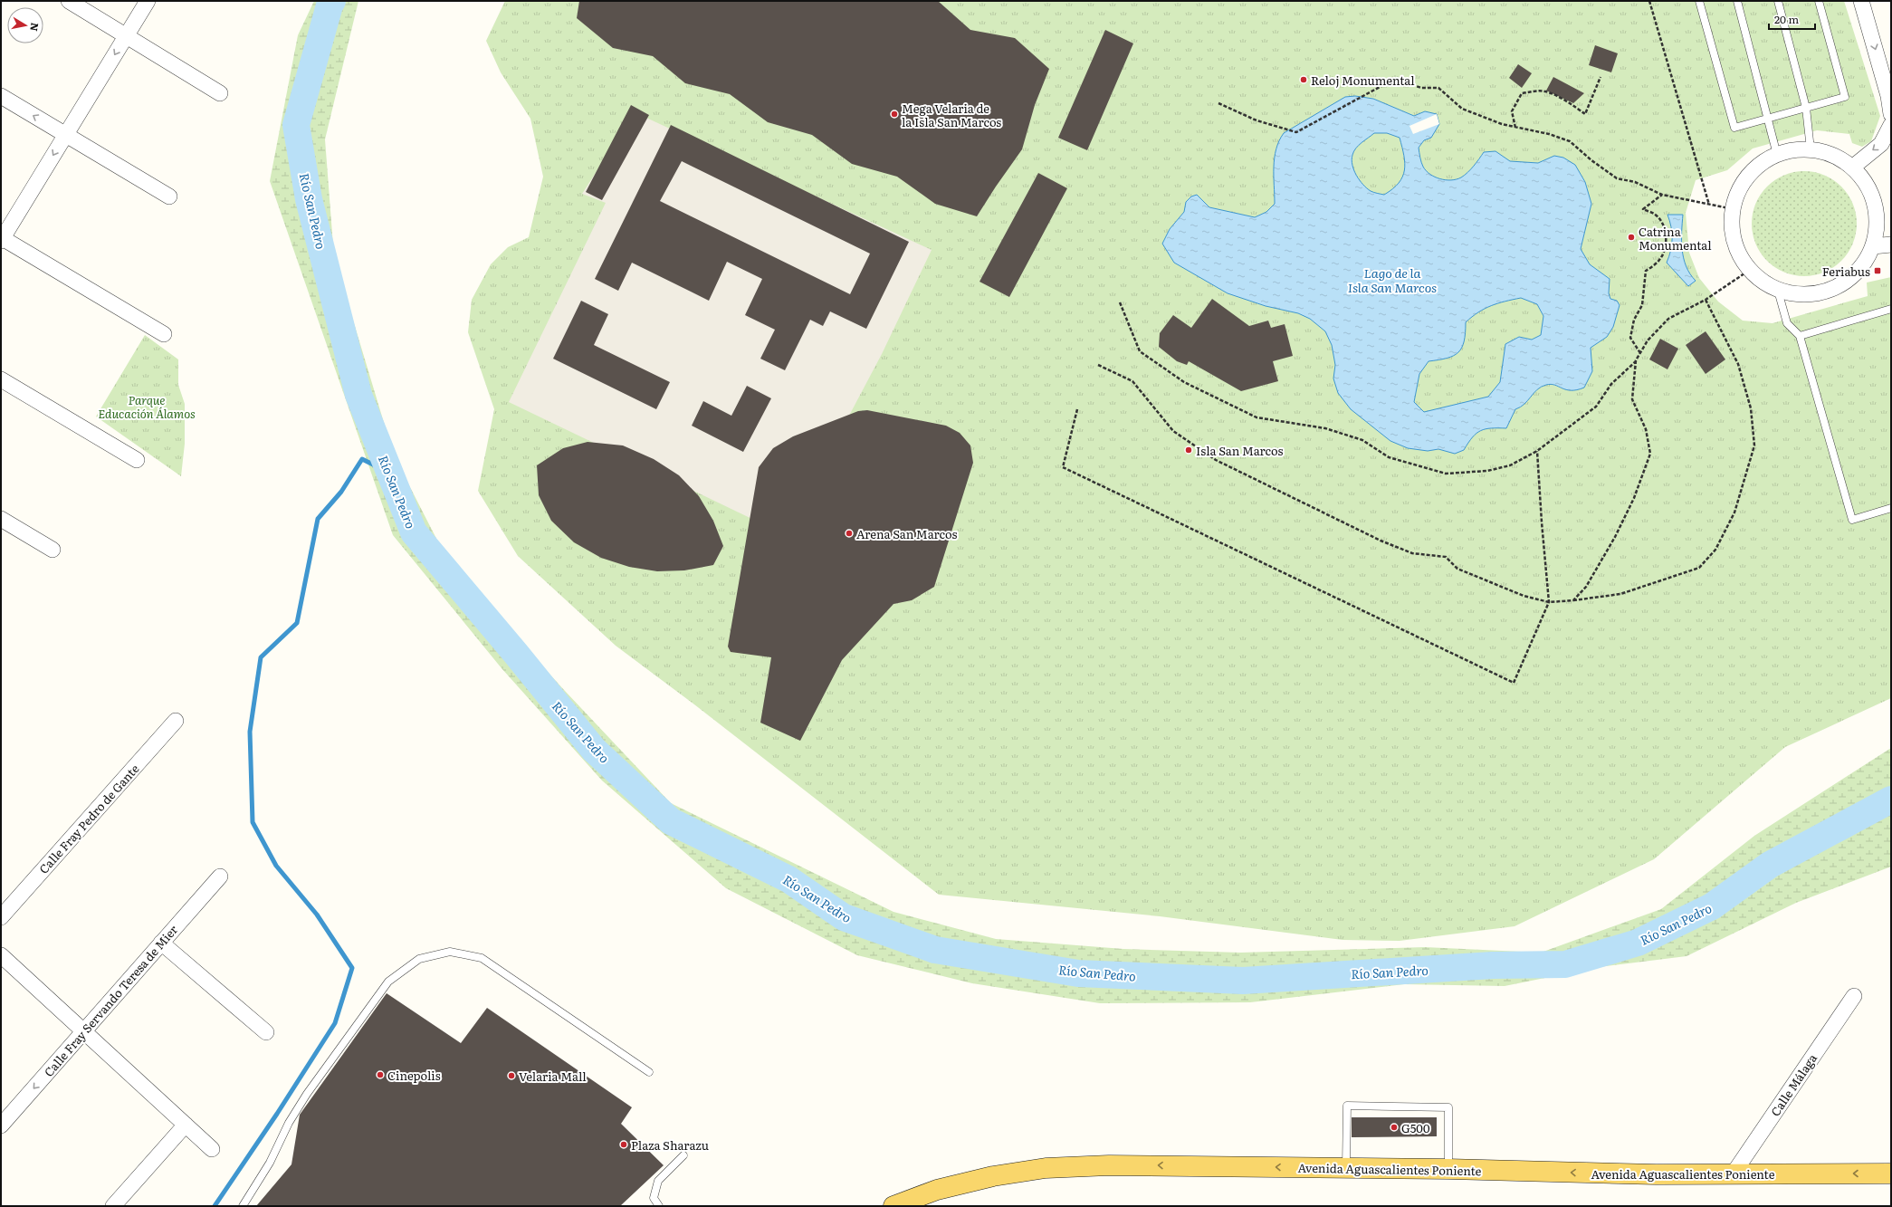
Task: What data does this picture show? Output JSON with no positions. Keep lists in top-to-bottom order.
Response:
{
  "streets": {
    "main road": ["Avenida Aguascalientes Poniente"],
    "street": ["Calle Fray Pedro de Gante", "Calle Fray Servando Teresa de Mier", "Calle Málaga"]
  },
  "crossings": [
    ["Calle Málaga", "Avenida Aguascalientes Poniente"]
  ],
  "one_way": ["Avenida Aguascalientes Poniente"],
  "water": ["Río San Pedro", "Lago de la Isla San Marcos"],
  "parks": ["Parque Educación Álamos"],
  "places": {
    "other": [
      "Reloj Monumental",
      "Mega Velaria de la Isla San Marcos",
      "Catrina Monumental",
      "Isla San Marcos",
      "Arena San Marcos",
      "Cinepolis",
      "Velaria Mall",
      "G500",
      "Plaza Sharazu"
    ],
    "transit": ["Feriabus"]
  },
  "scale_bar": "20 m",
  "north": "right"
}
